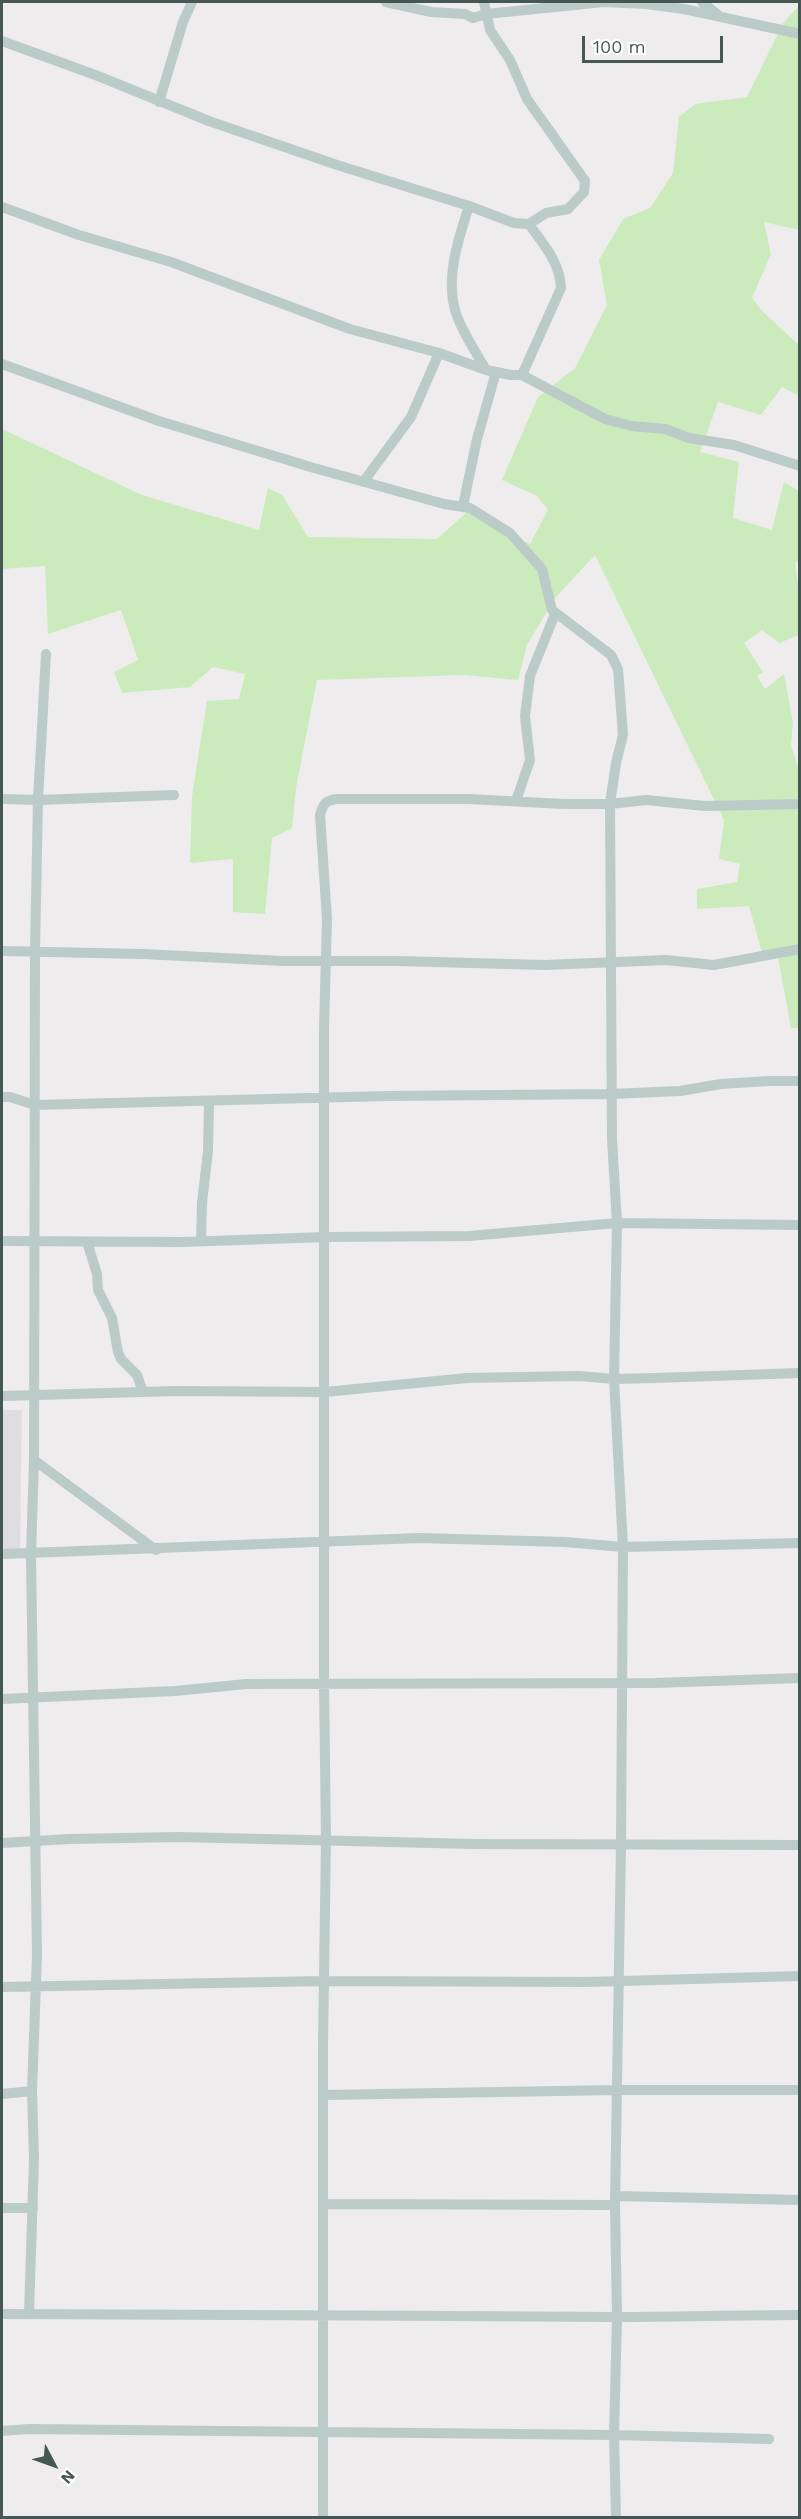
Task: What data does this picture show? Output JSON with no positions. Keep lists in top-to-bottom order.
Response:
{
  "scale_bar": "100 m",
  "north": "bottom right"
}
